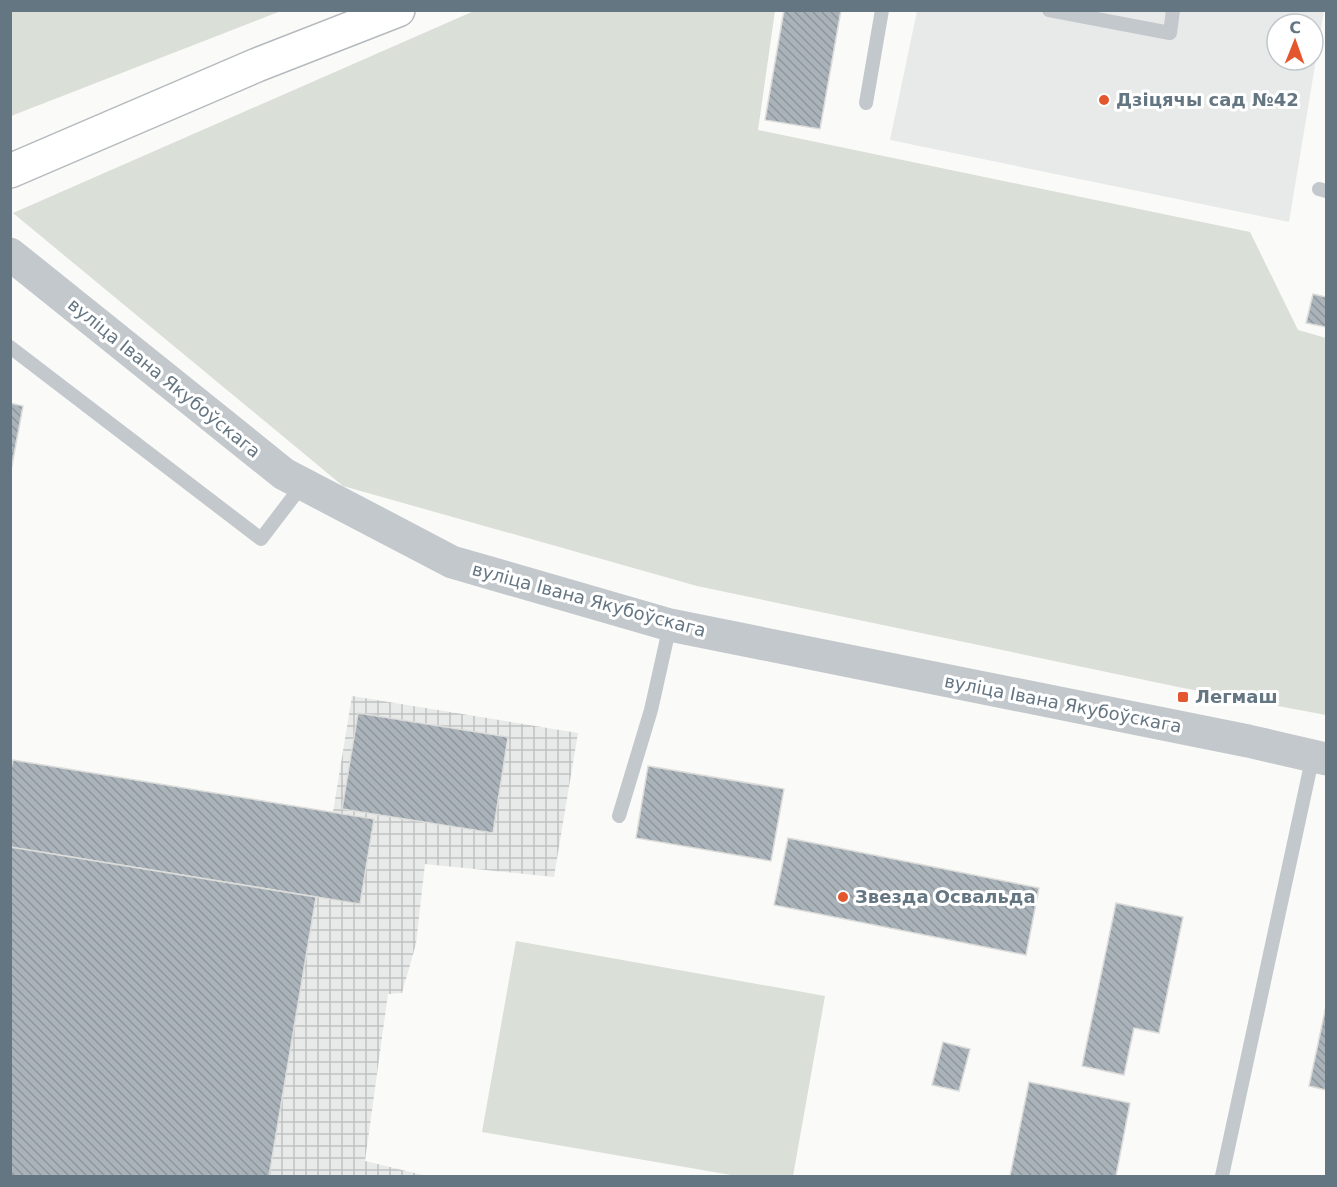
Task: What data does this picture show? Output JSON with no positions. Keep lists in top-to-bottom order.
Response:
{
  "streets": {
    "street": ["вуліца Івана Якубоўскага"]
  },
  "places": {
    "other": ["Дзіцячы сад №42", "Звезда Освальда"],
    "transit": ["Легмаш"]
  },
  "north": "top"
}
